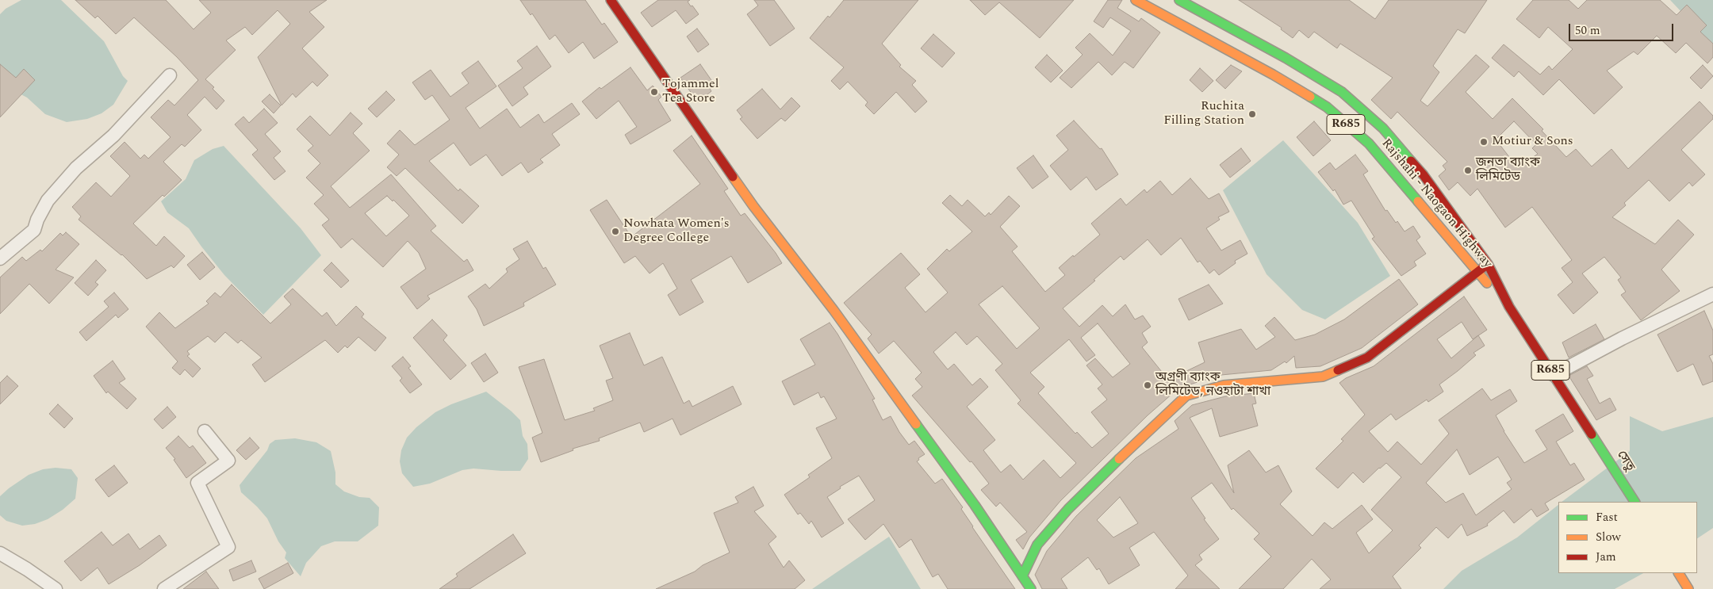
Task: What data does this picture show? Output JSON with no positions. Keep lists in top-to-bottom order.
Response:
{
  "streets": {
    "street": ["R685", "Rajshahi - Naogaon Highway", "সেতু"]
  },
  "crossings": [
    ["Rajshahi - Naogaon Highway", "সেতু"]
  ],
  "places": [
    "Tojammel Tea Store",
    "Ruchita Filling Station",
    "Motiur & Sons",
    "জনতা ব্যাংক লিমিটেড",
    "Nowhata Women's Degree College",
    "অগ্রণী ব্যাংক লিমিটেড, নওহাটা শাখা"
  ],
  "legend": ["Fast", "Slow", "Jam"],
  "scale_bar": "50 m"
}
